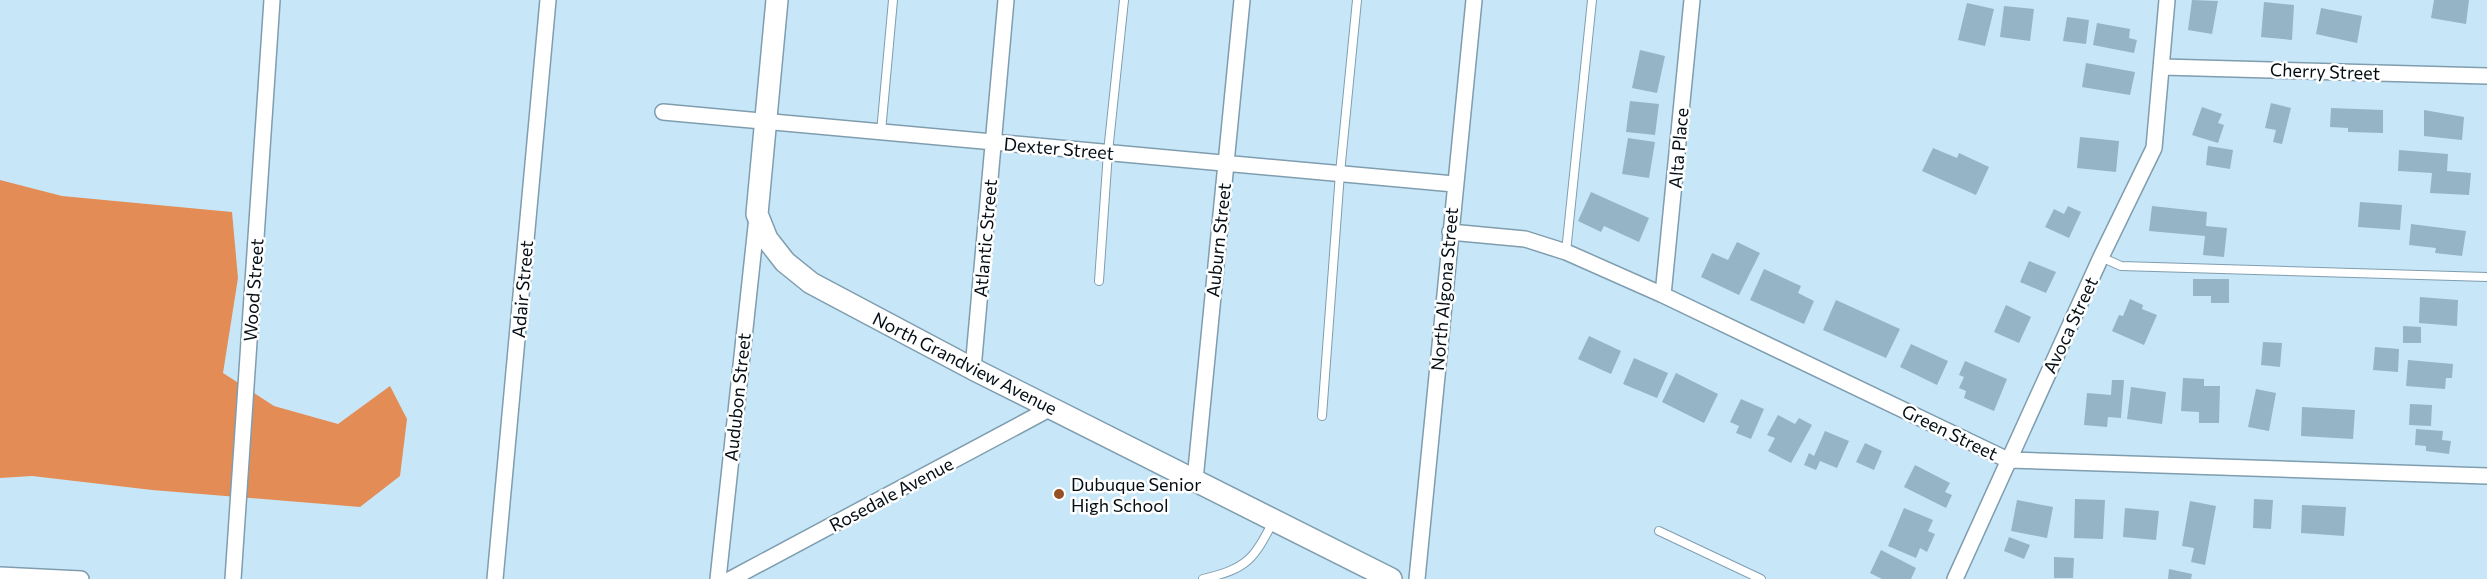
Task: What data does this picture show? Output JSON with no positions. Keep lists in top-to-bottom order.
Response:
{
  "streets": {
    "street": [
      "Cherry Street",
      "Dexter Street",
      "Alta Place",
      "Atlantic Street",
      "Auburn Street",
      "Adair Street",
      "North Algona Street",
      "Wood Street",
      "Avoca Street",
      "North Grandview Avenue",
      "Audubon Street",
      "Green Street",
      "Rosedale Avenue"
    ]
  },
  "crossings": [
    ["Cherry Street", "Avoca Street"],
    ["Dexter Street", "Atlantic Street"],
    ["Dexter Street", "Auburn Street"],
    ["Dexter Street", "North Algona Street"],
    ["Dexter Street", "North Grandview Avenue"],
    ["Alta Place", "Green Street"],
    ["Atlantic Street", "North Grandview Avenue"],
    ["Auburn Street", "North Grandview Avenue"],
    ["North Algona Street", "Green Street"],
    ["Avoca Street", "Green Street"],
    ["North Grandview Avenue", "Audubon Street"],
    ["North Grandview Avenue", "Rosedale Avenue"]
  ],
  "places": ["Dubuque Senior High School"]
}
